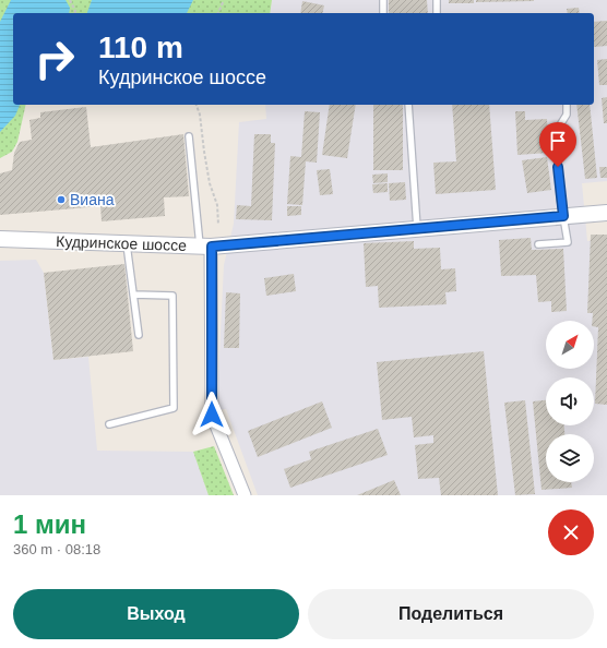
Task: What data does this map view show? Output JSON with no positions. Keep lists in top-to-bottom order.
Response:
{
  "streets": {
    "street": ["Кудринское шоссе"]
  },
  "places": ["Виана"],
  "north": "top right",
  "page": {
    "turn": ["110 m", "Кудринское шоссе"],
    "heading": ["1 мин", "360 m · 08:18"],
    "buttons": ["Выход", "Поделиться"]
  }
}
